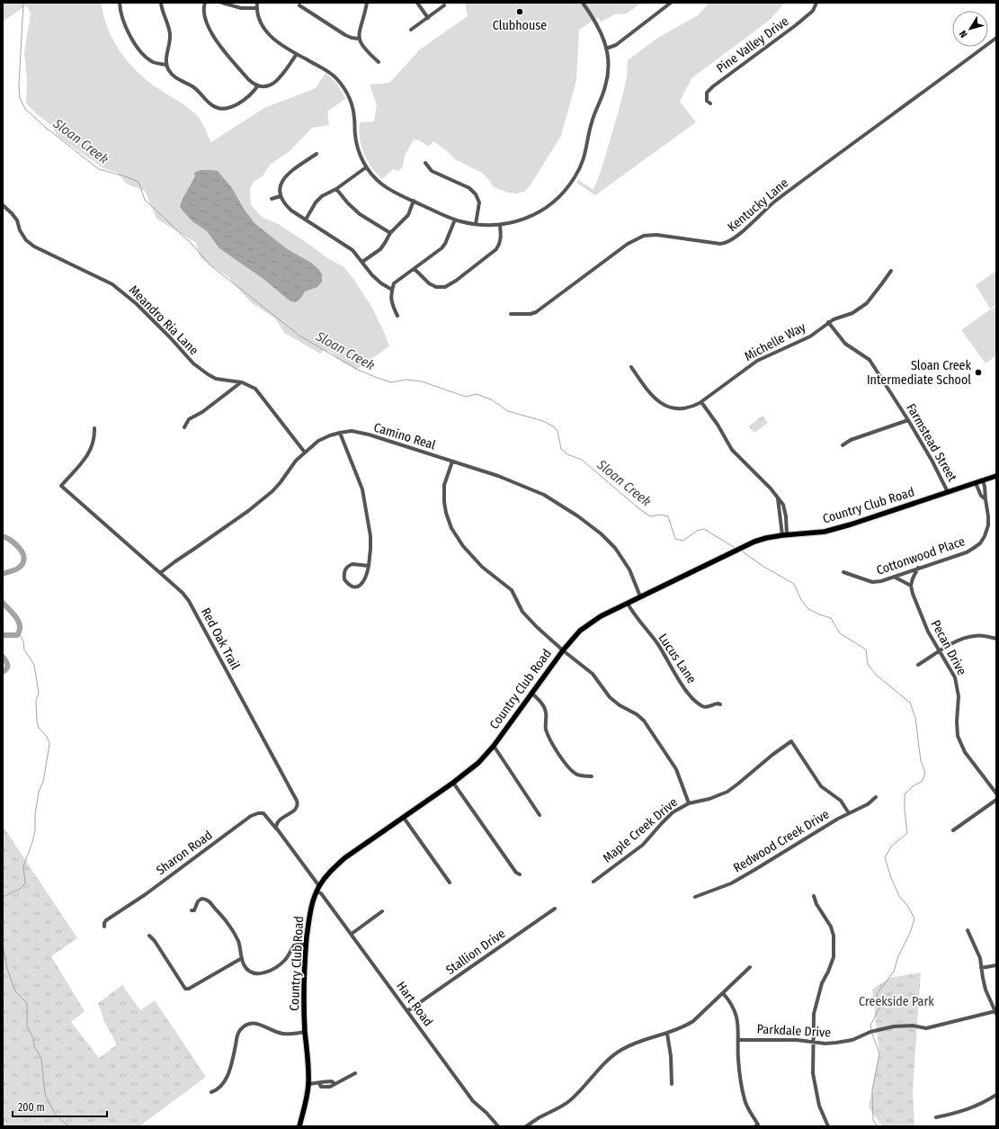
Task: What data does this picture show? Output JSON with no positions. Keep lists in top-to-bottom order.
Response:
{
  "streets": {
    "main road": ["Country Club Road"],
    "street": [
      "Pine Valley Drive",
      "Kentucky Lane",
      "Meandro Ria Lane",
      "Michelle Way",
      "Camino Real",
      "Farmstead Street",
      "Cottonwood Place",
      "Red Oak Trail",
      "Pecan Drive",
      "Lucus Lane",
      "Maple Creek Drive",
      "Redwood Creek Drive",
      "Sharon Road",
      "Stallion Drive",
      "Hart Road",
      "Parkdale Drive"
    ]
  },
  "crossings": [
    ["Meandro Ria Lane", "Camino Real"],
    ["Michelle Way", "Farmstead Street"],
    ["Camino Real", "Country Club Road"],
    ["Camino Real", "Red Oak Trail"],
    ["Farmstead Street", "Country Club Road"],
    ["Country Club Road", "Cottonwood Place"],
    ["Country Club Road", "Lucus Lane"],
    ["Country Club Road", "Hart Road"],
    ["Red Oak Trail", "Sharon Road"],
    ["Maple Creek Drive", "Redwood Creek Drive"],
    ["Stallion Drive", "Hart Road"]
  ],
  "water": ["Sloan Creek"],
  "parks": ["Creekside Park"],
  "places": ["Clubhouse", "Sloan Creek Intermediate School"],
  "scale_bar": "200 m",
  "north": "bottom left"
}
